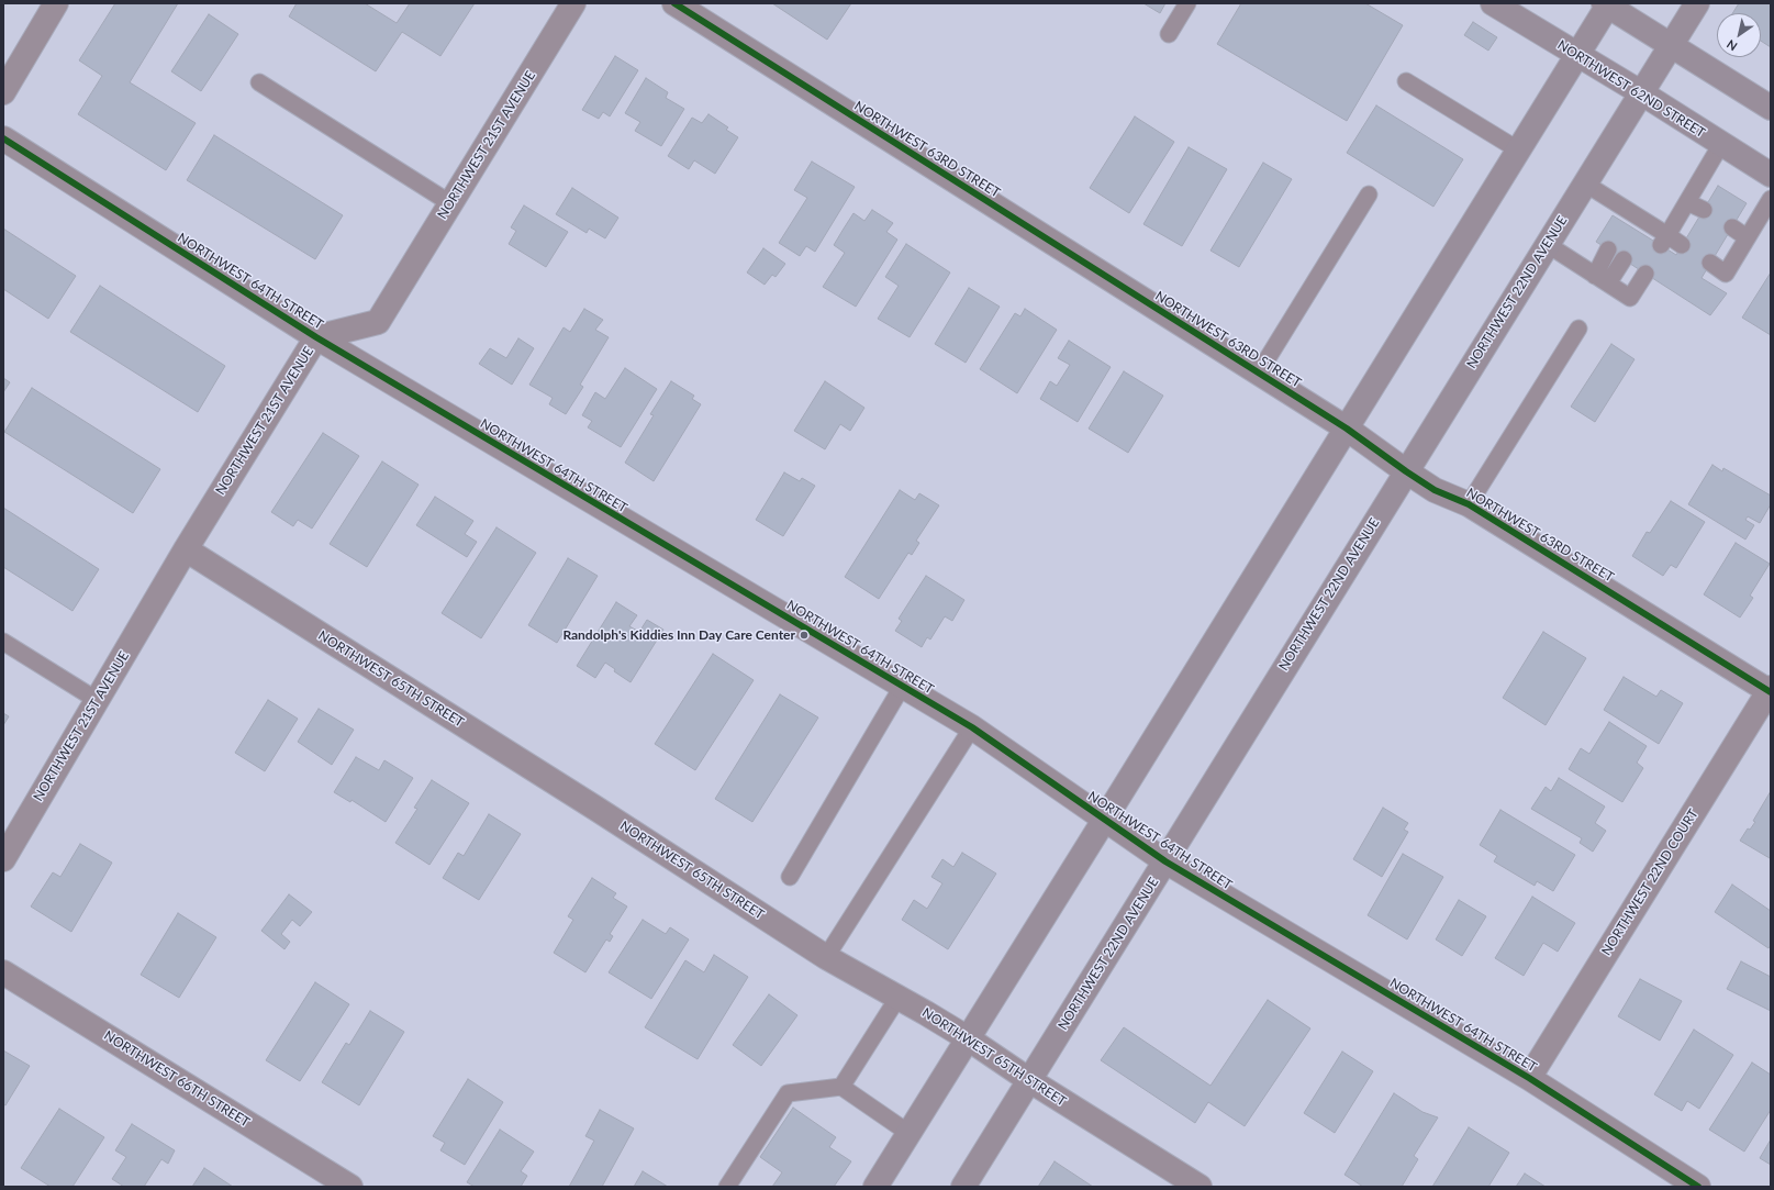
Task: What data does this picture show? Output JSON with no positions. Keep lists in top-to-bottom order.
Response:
{
  "streets": {
    "main road": ["NORTHWEST 62ND STREET", "NORTHWEST 22ND AVENUE"],
    "street": [
      "NORTHWEST 21ST AVENUE",
      "NORTHWEST 63RD STREET",
      "NORTHWEST 64TH STREET",
      "NORTHWEST 65TH STREET",
      "NORTHWEST 22ND COURT",
      "NORTHWEST 66TH STREET"
    ]
  },
  "crossings": [
    ["NORTHWEST 62ND STREET", "NORTHWEST 22ND AVENUE"],
    ["NORTHWEST 21ST AVENUE", "NORTHWEST 64TH STREET"],
    ["NORTHWEST 21ST AVENUE", "NORTHWEST 65TH STREET"],
    ["NORTHWEST 63RD STREET", "NORTHWEST 22ND AVENUE"],
    ["NORTHWEST 63RD STREET", "NORTHWEST 22ND COURT"],
    ["NORTHWEST 64TH STREET", "NORTHWEST 22ND AVENUE"],
    ["NORTHWEST 64TH STREET", "NORTHWEST 22ND COURT"],
    ["NORTHWEST 22ND AVENUE", "NORTHWEST 65TH STREET"]
  ],
  "places": ["Randolph's Kiddies Inn Day Care Center"],
  "north": "bottom left"
}
